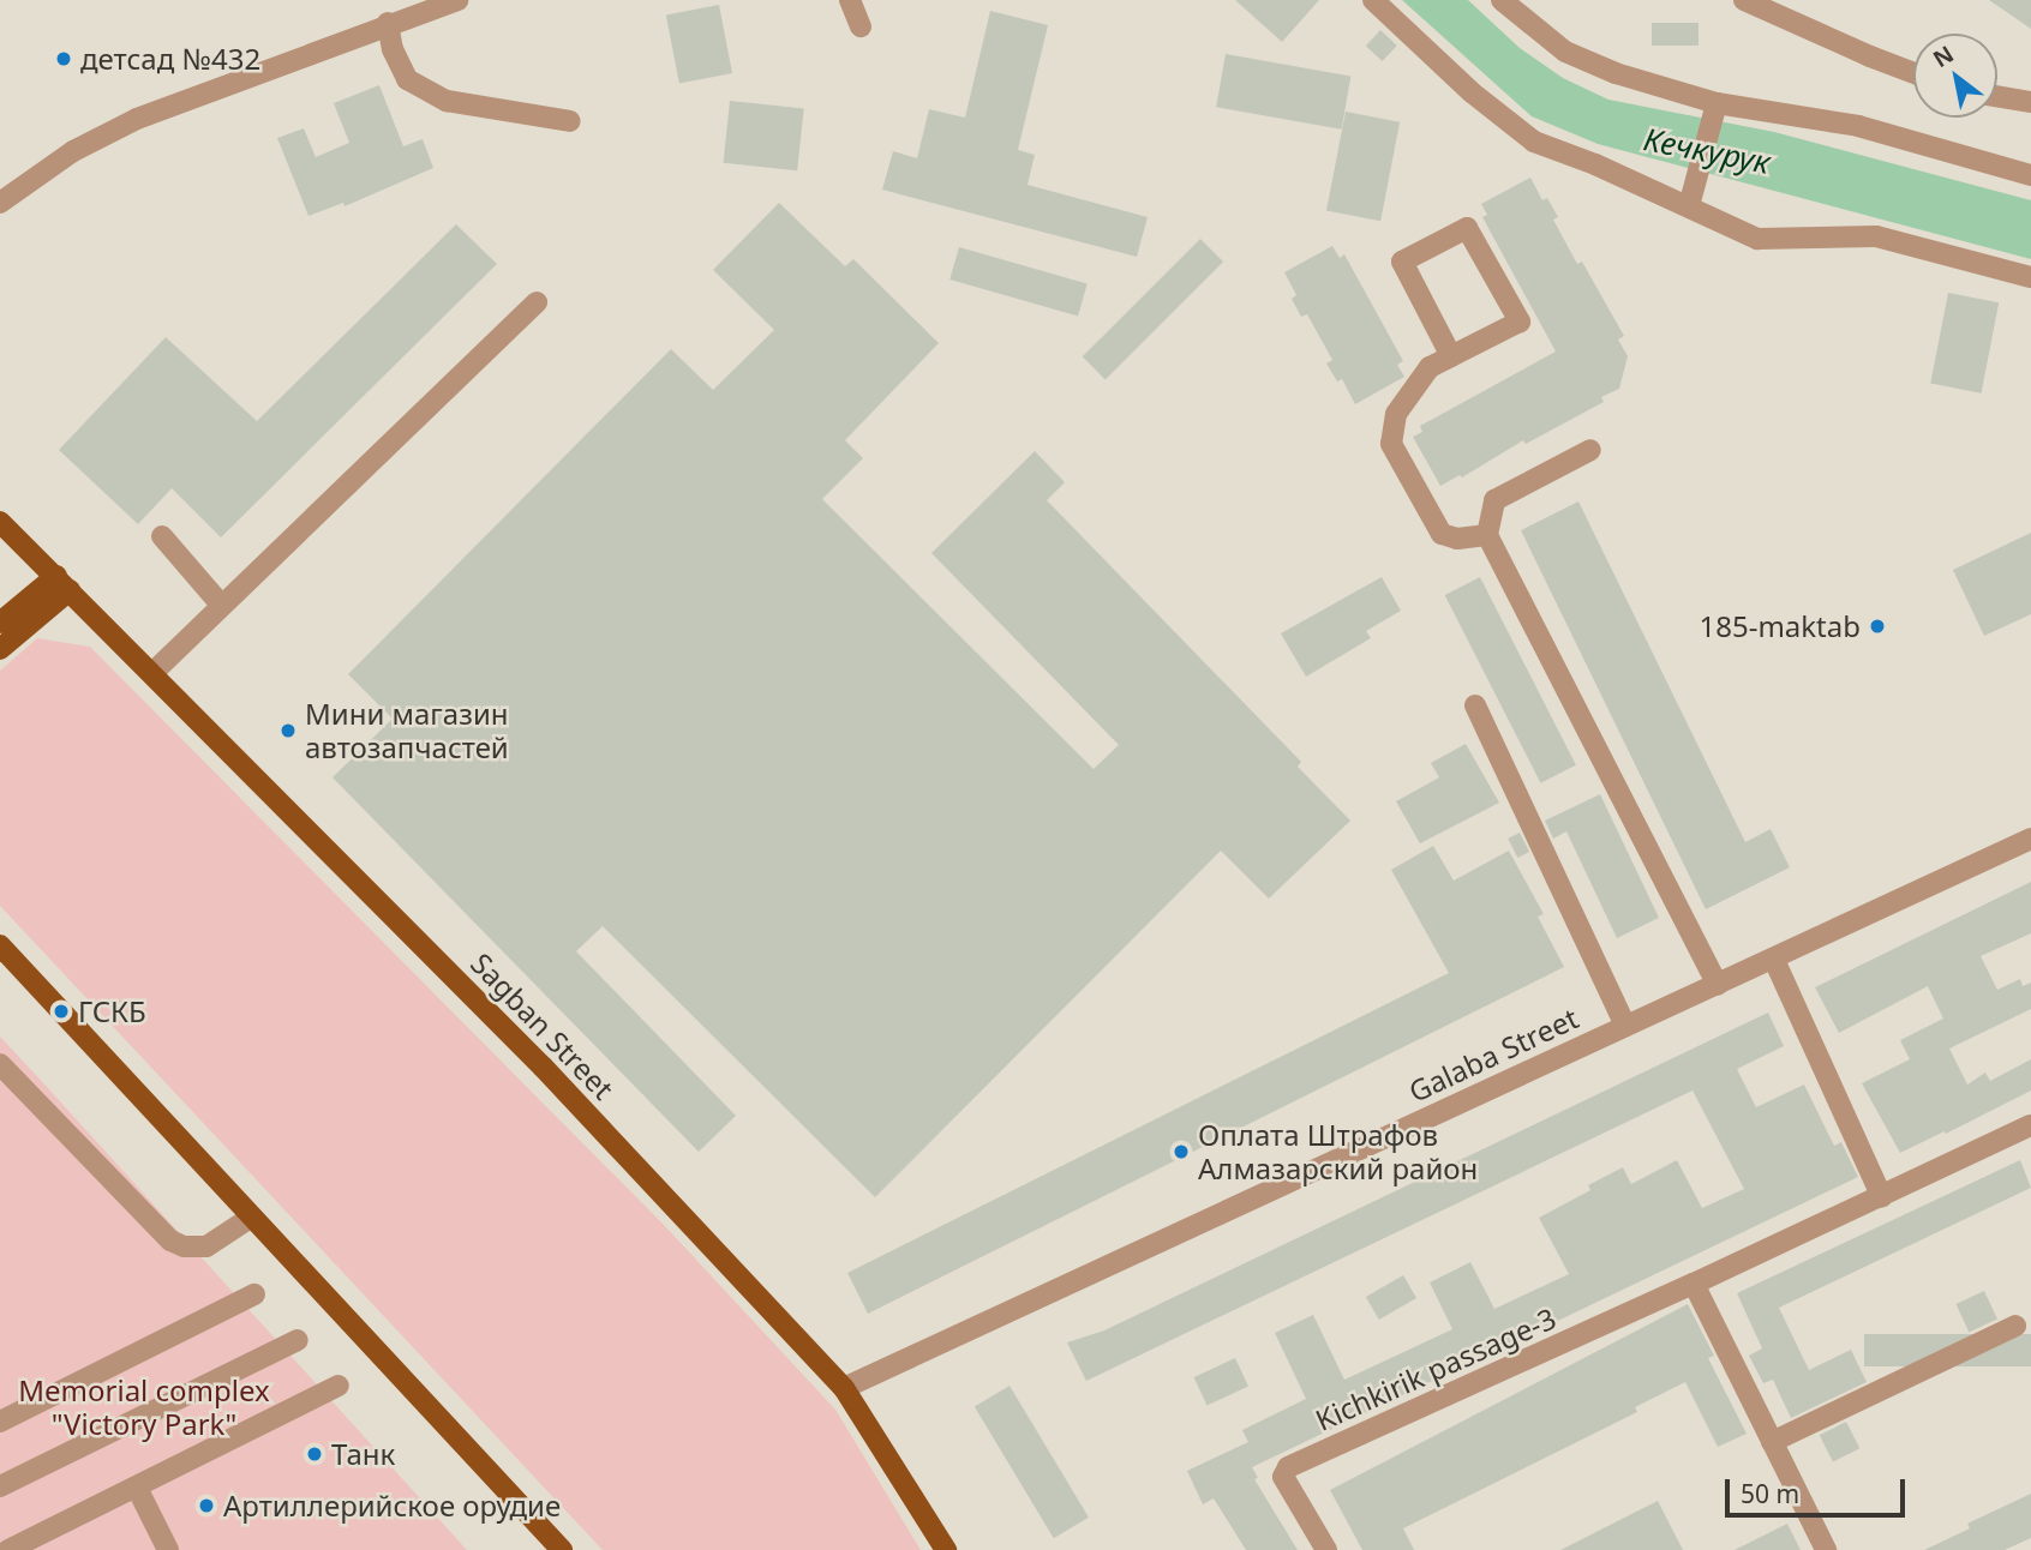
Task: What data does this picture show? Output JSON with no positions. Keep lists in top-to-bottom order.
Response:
{
  "streets": {
    "main road": ["Sagban Street"],
    "street": ["Galaba Street", "Kichkirik passage-3"]
  },
  "crossings": [
    ["Sagban Street", "Galaba Street"]
  ],
  "water": ["Кечкурук"],
  "parks": ["Memorial complex \"Victory Park\""],
  "places": [
    "детсад №432",
    "185-maktab",
    "Мини магазин автозапчастей",
    "ГСКБ",
    "Оплата Штрафов Aлмазарский район",
    "Танк",
    "Артиллерийское орудие"
  ],
  "scale_bar": "50 m",
  "north": "top left"
}
